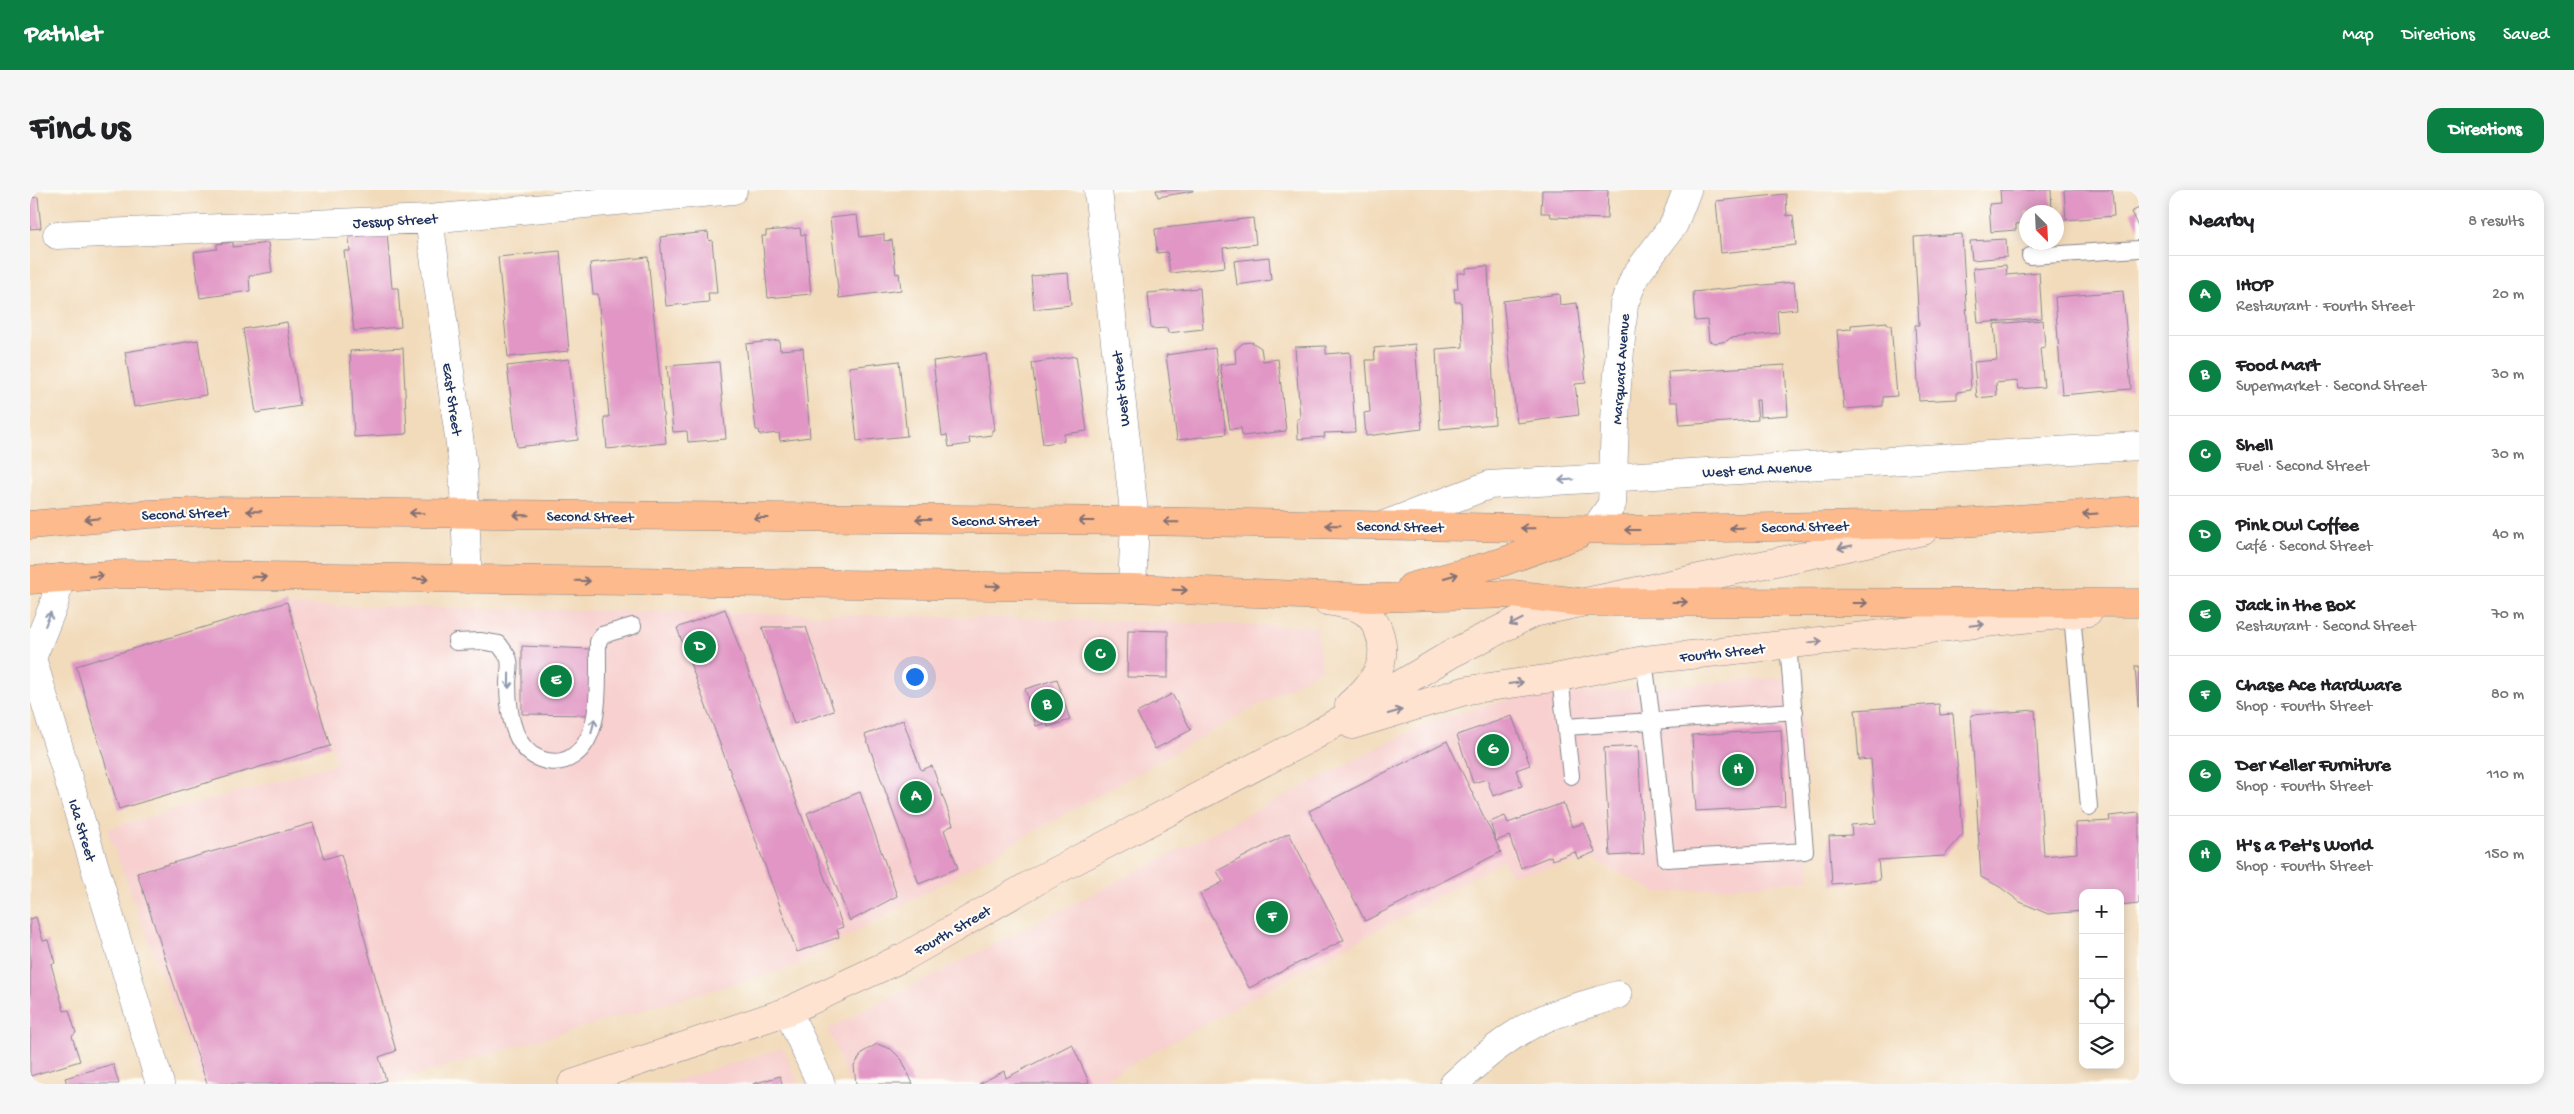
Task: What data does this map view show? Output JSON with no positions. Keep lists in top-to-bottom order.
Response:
{
  "streets": {
    "main road": ["Second Street", "Fourth Street"],
    "street": [
      "Jessup Street",
      "Marquard Avenue",
      "West Street",
      "East Street",
      "West End Avenue",
      "Ida Street"
    ]
  },
  "crossings": [
    ["Jessup Street", "East Street"],
    ["Marquard Avenue", "West End Avenue"],
    ["Marquard Avenue", "Second Street"],
    ["West Street", "Second Street"],
    ["East Street", "Second Street"],
    ["West End Avenue", "Second Street"],
    ["Second Street", "Fourth Street"]
  ],
  "north": "bottom right",
  "page": {
    "header": "Pathlet",
    "nav": ["Map", "Directions", "Saved"],
    "buttons": "Directions",
    "title": "Find us",
    "heading": ["Nearby", "8 results"],
    "list": [
      {
        "mark": "A",
        "name": "IHOP",
        "note": "Restaurant · Fourth Street",
        "value": "20 m"
      },
      {
        "mark": "B",
        "name": "Food Mart",
        "note": "Supermarket · Second Street",
        "value": "30 m"
      },
      {
        "mark": "C",
        "name": "Shell",
        "note": "Fuel · Second Street",
        "value": "30 m"
      },
      {
        "mark": "D",
        "name": "Pink Owl Coffee",
        "note": "Café · Second Street",
        "value": "40 m"
      },
      {
        "mark": "E",
        "name": "Jack in the Box",
        "note": "Restaurant · Second Street",
        "value": "70 m"
      },
      {
        "mark": "F",
        "name": "Chase Ace Hardware",
        "note": "Shop · Fourth Street",
        "value": "80 m"
      },
      {
        "mark": "G",
        "name": "Der Keller Furniture",
        "note": "Shop · Fourth Street",
        "value": "110 m"
      },
      {
        "mark": "H",
        "name": "It's a Pet's World",
        "note": "Shop · Fourth Street",
        "value": "150 m"
      }
    ],
    "pins": [
      "D",
      "C",
      "E",
      "B",
      "G",
      "H",
      "A",
      "F"
    ],
    "map_buttons": ["+", "−"]
  }
}
